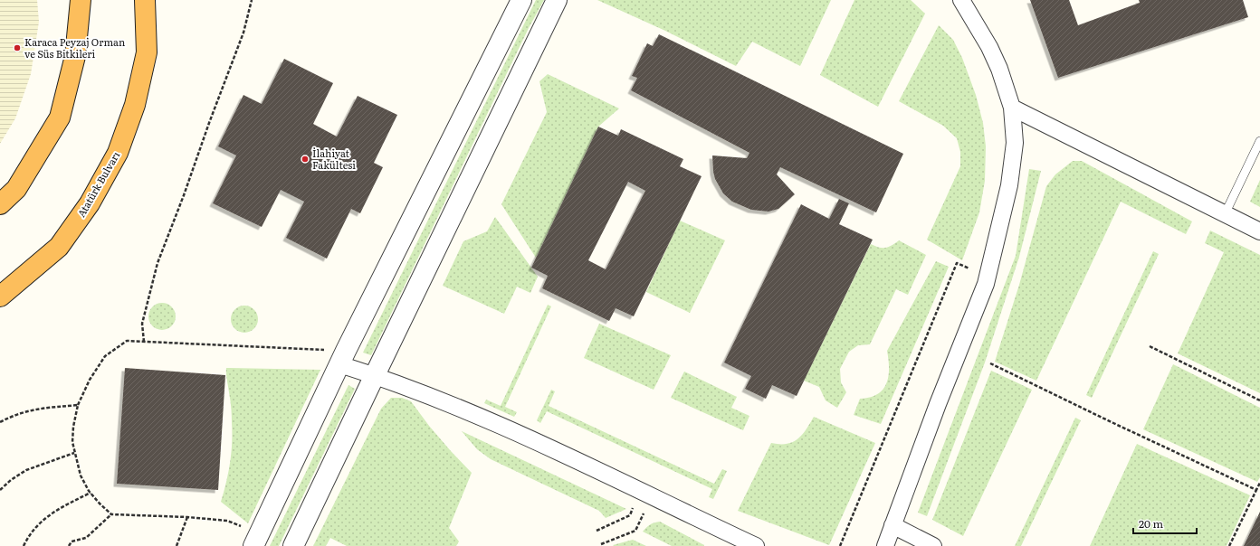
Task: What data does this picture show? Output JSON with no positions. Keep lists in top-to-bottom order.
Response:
{
  "streets": {
    "highway": ["Atatürk Bulvarı"]
  },
  "places": ["Karaca Peyzaj Orman ve Süs Bitkileri", "İlahiyat Fakültesi"],
  "scale_bar": "20 m"
}
